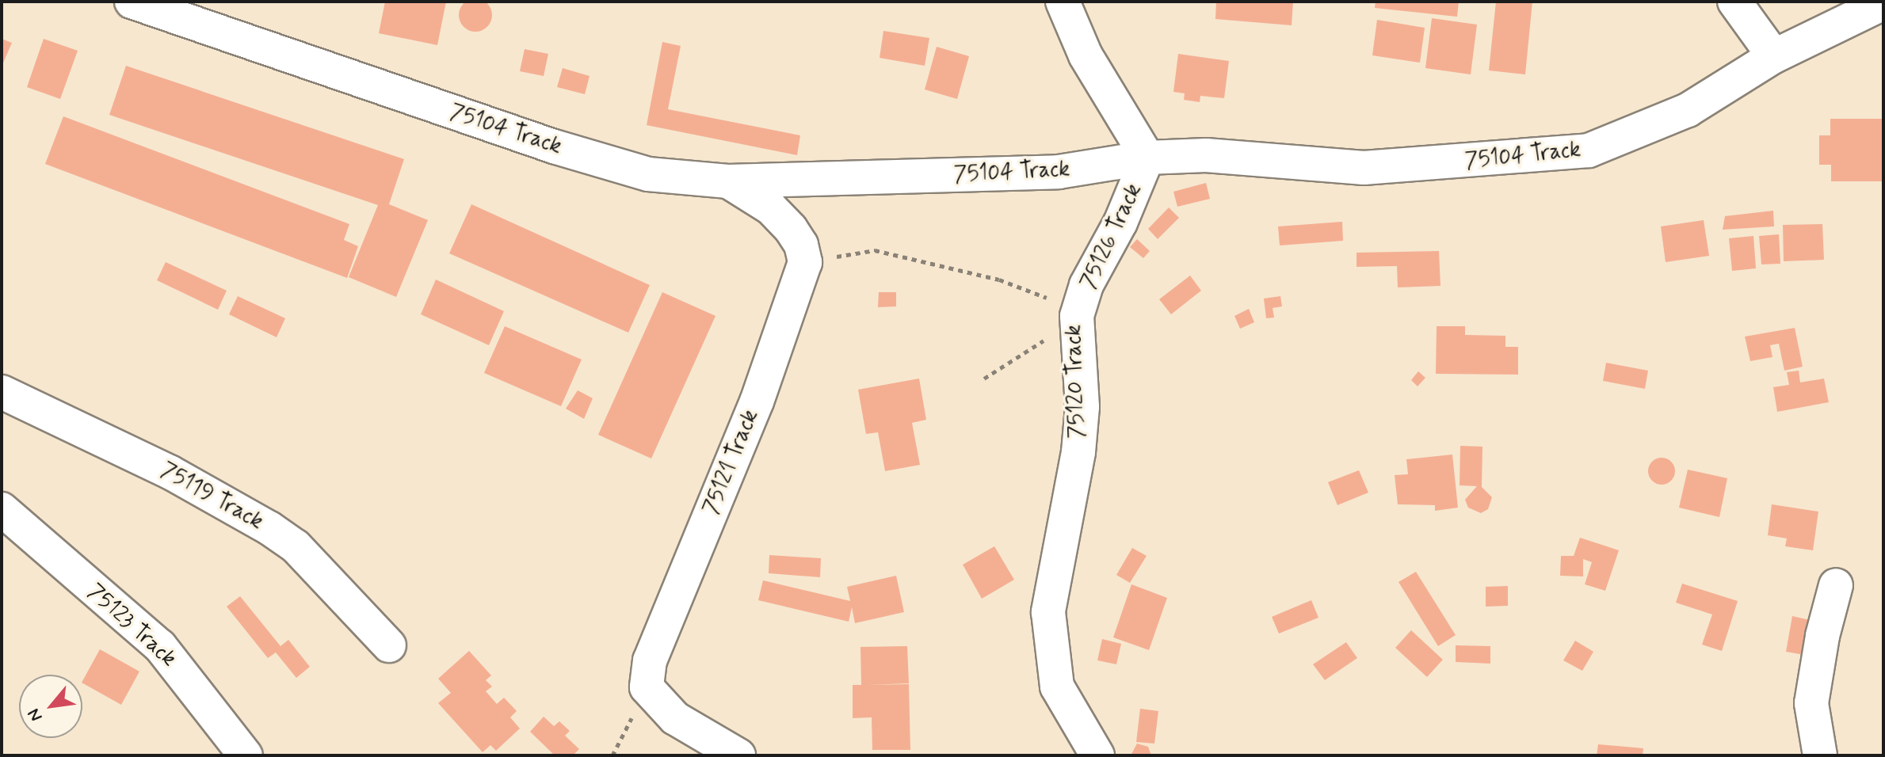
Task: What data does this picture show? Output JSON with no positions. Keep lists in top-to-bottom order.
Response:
{
  "streets": {
    "street": [
      "75104 Track",
      "75126 Track",
      "75120 Track",
      "75121 Track",
      "75119 Track",
      "75123 Track"
    ]
  },
  "crossings": [
    ["75104 Track", "75126 Track"],
    ["75126 Track", "75120 Track"],
    ["75120 Track", "75121 Track"]
  ],
  "north": "bottom left"
}
